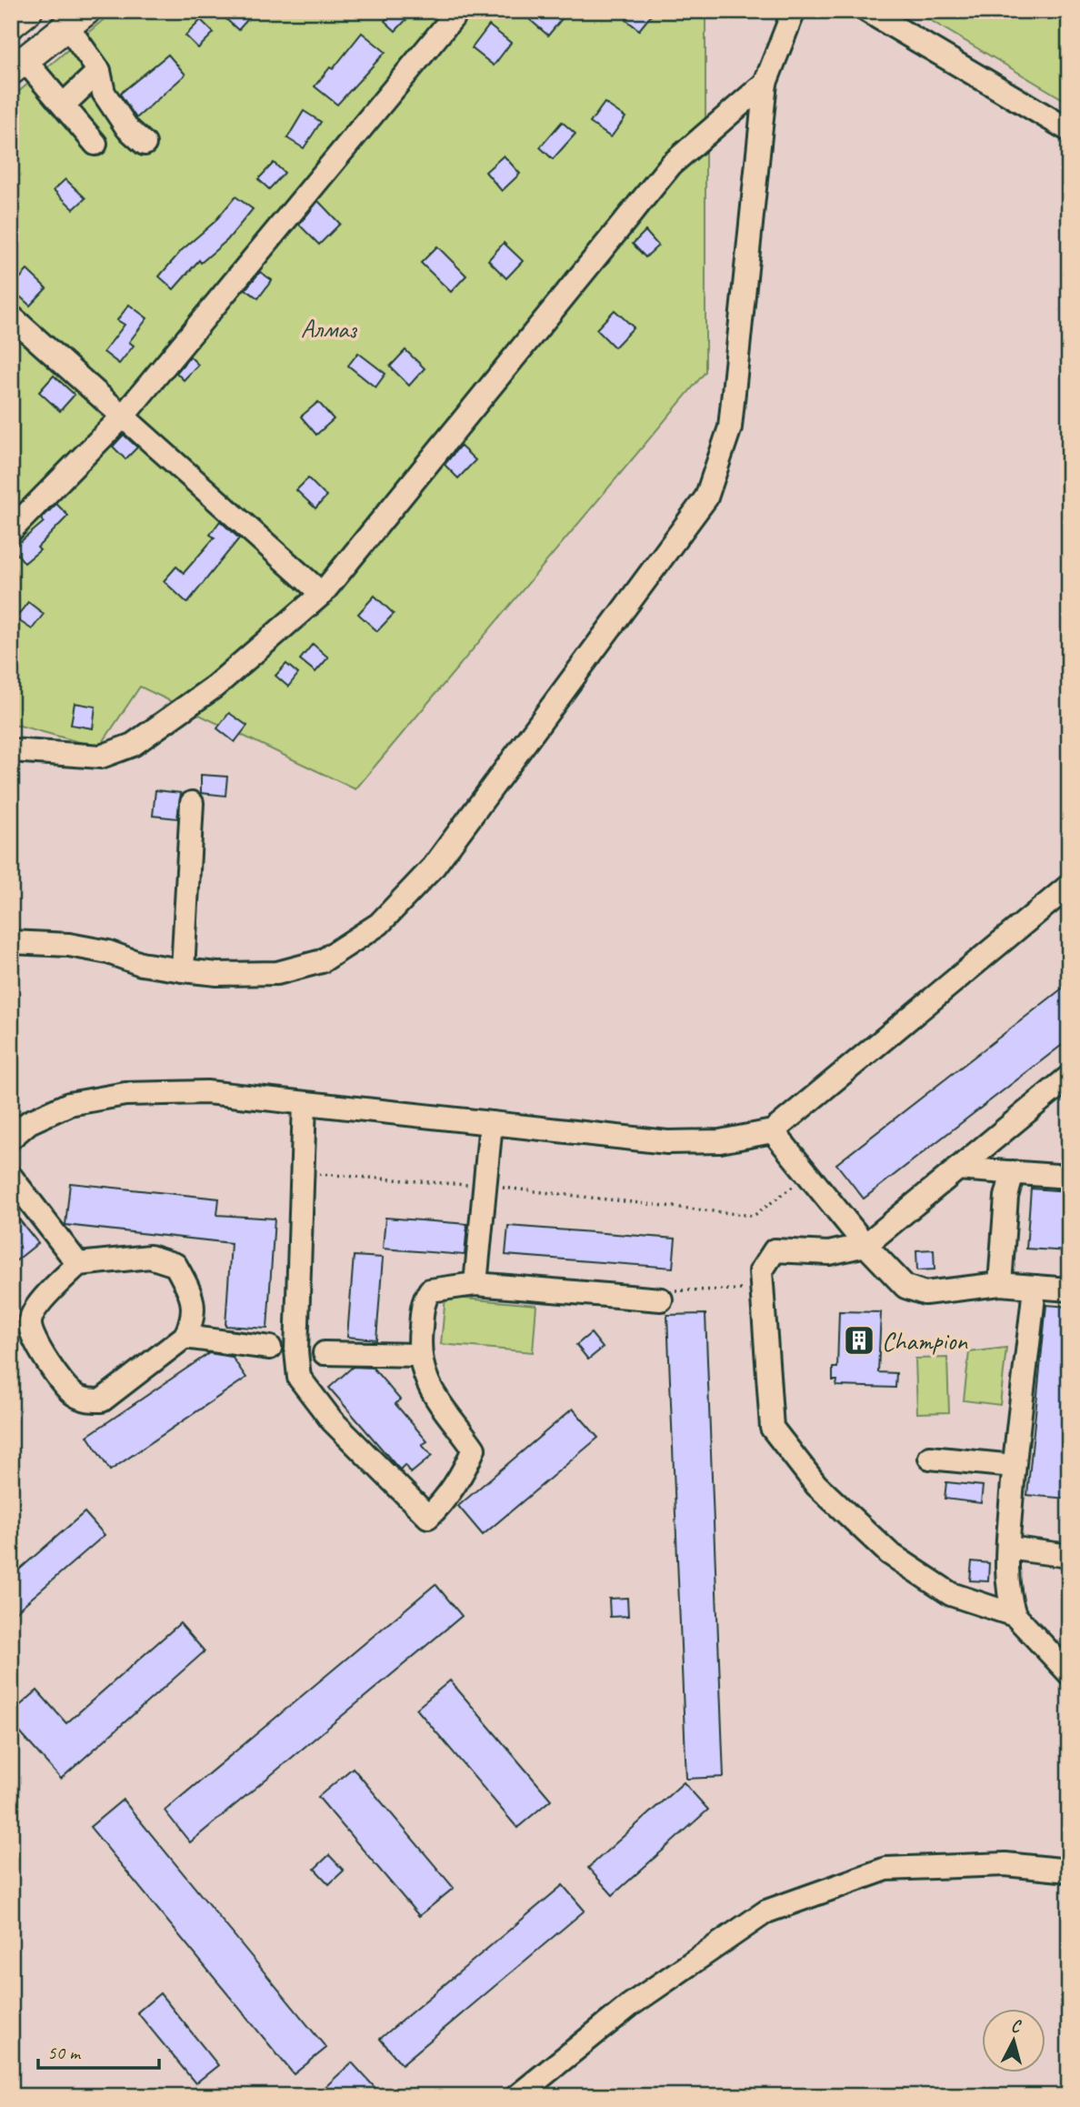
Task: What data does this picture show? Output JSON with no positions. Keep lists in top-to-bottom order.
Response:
{
  "parks": ["Алмаз"],
  "places": {
    "building": ["Champion"]
  },
  "scale_bar": "50 m",
  "north": "top"
}
